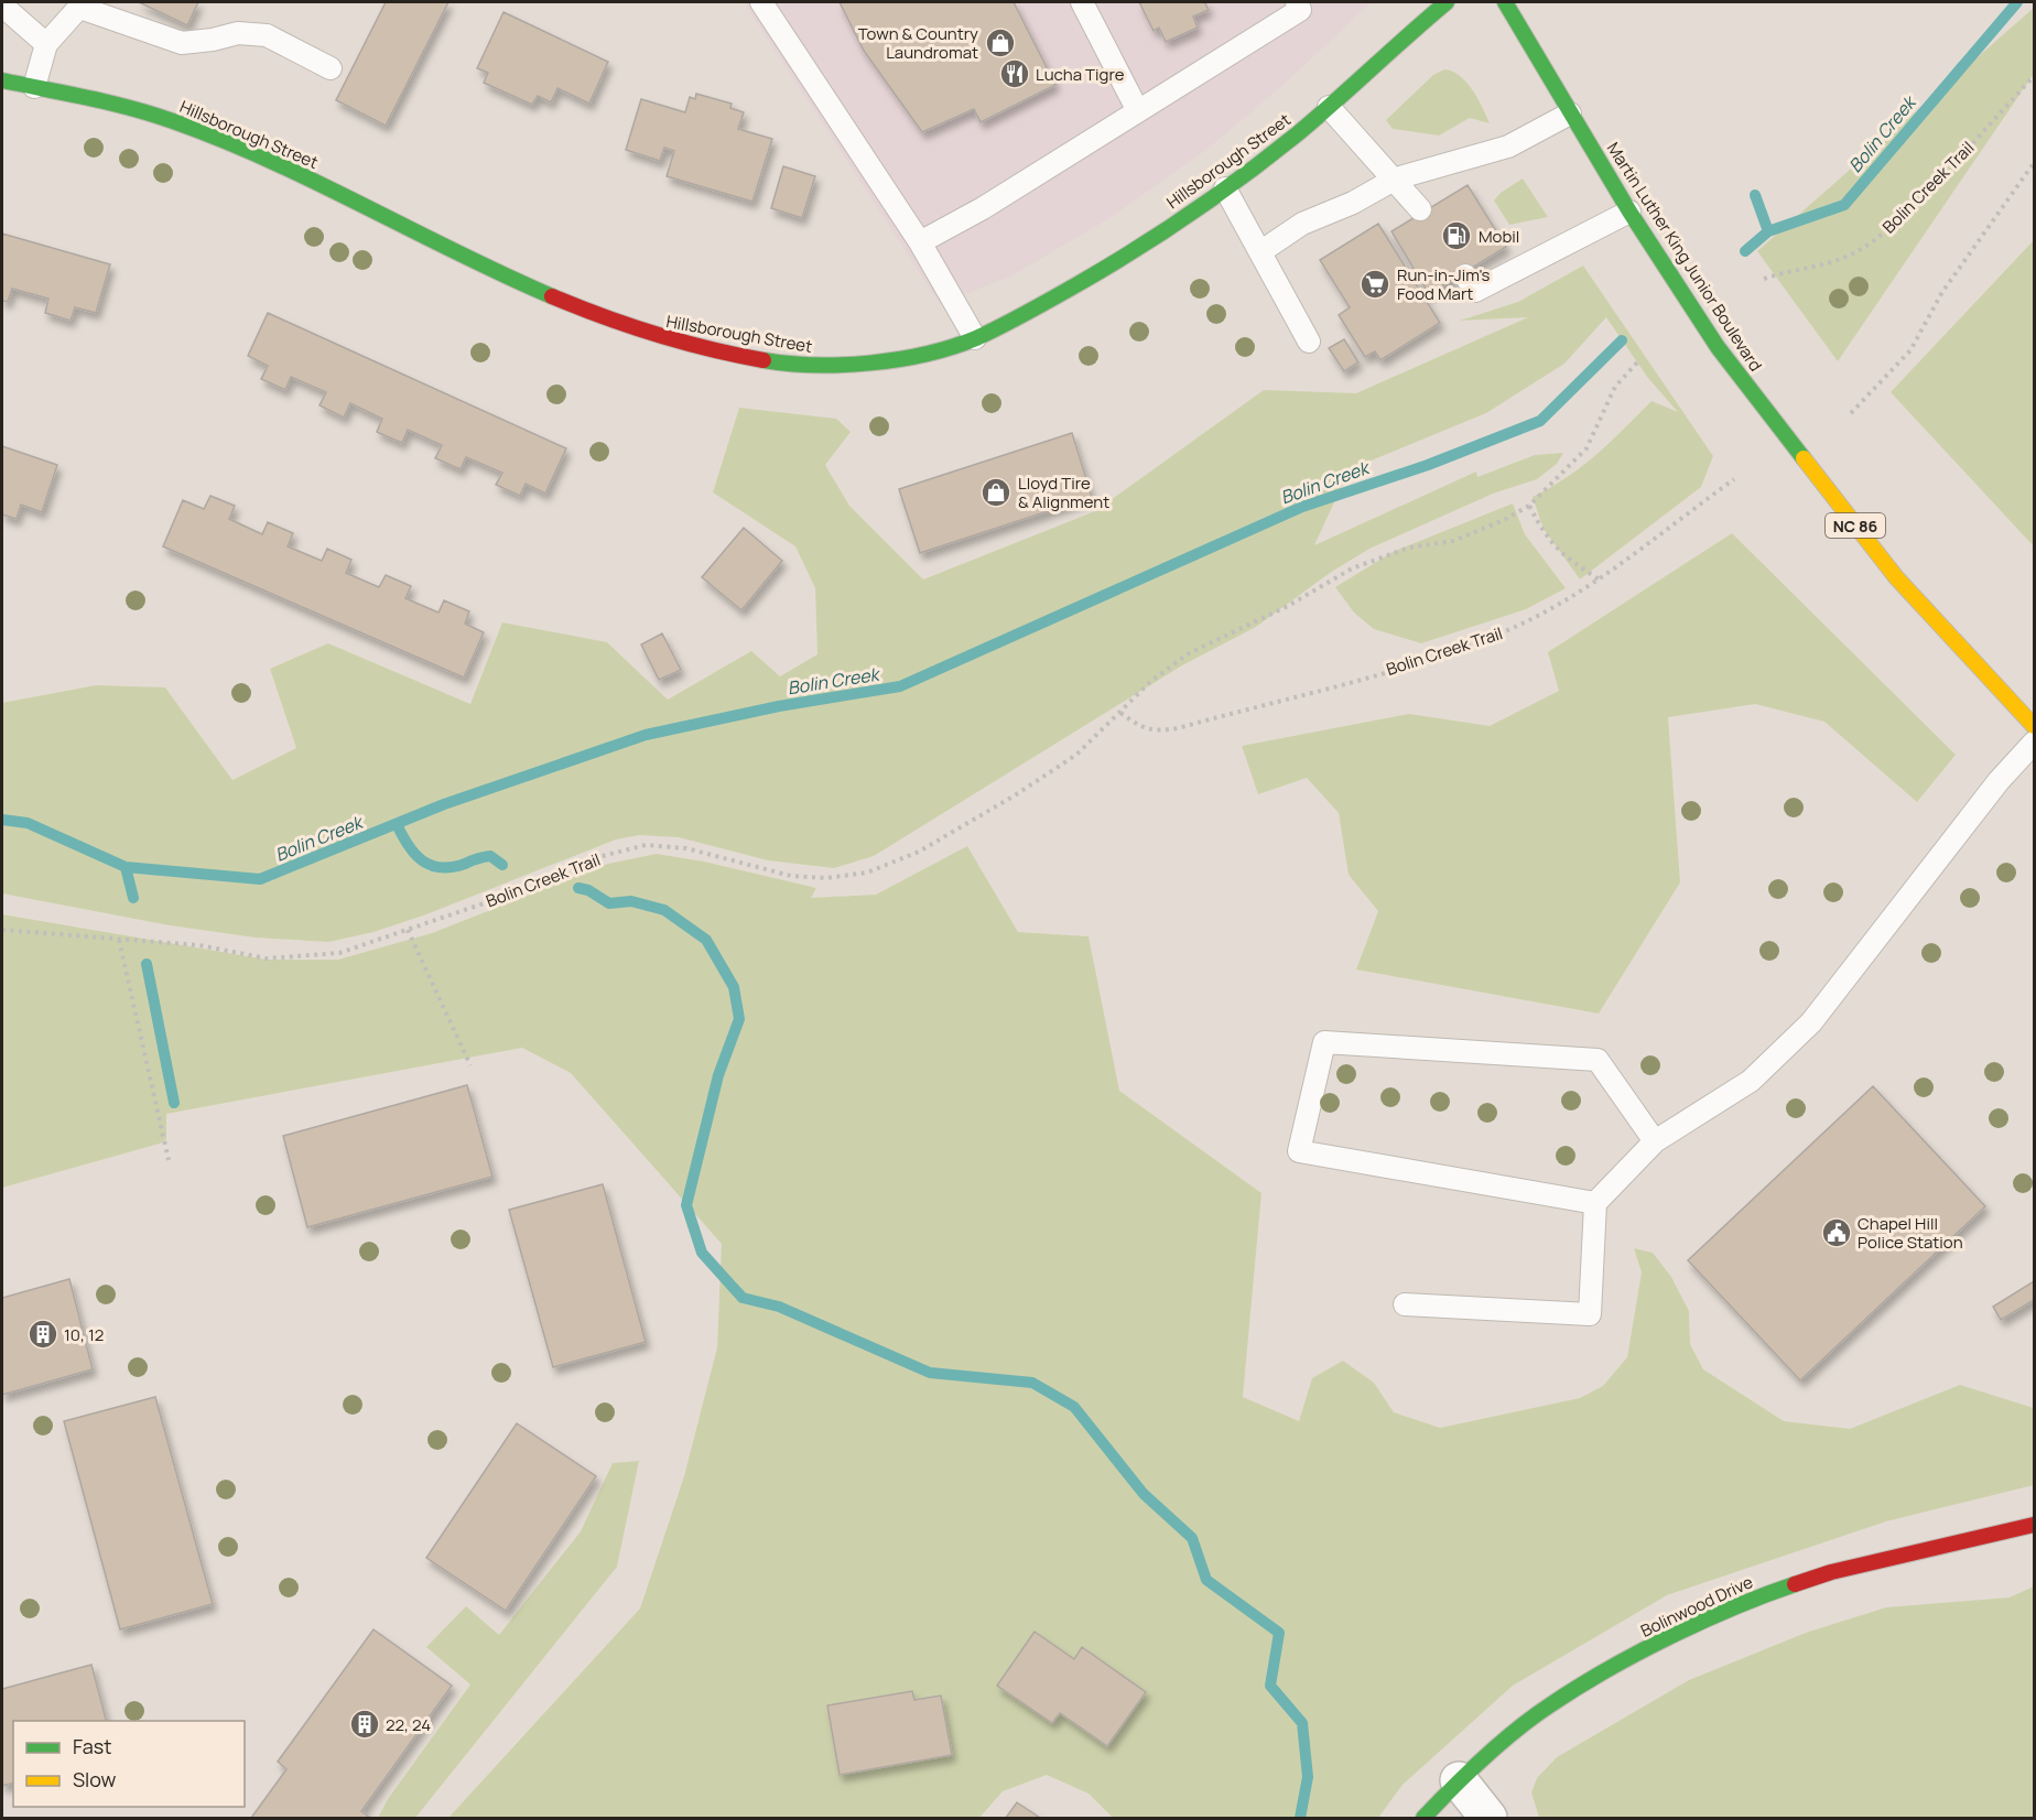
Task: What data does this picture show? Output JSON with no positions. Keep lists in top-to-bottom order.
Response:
{
  "streets": {
    "street": [
      "Hillsborough Street",
      "Martin Luther King Junior Boulevard",
      "NC 86",
      "Bolinwood Drive"
    ],
    "path": ["Bolin Creek Trail"]
  },
  "water": ["Bolin Creek"],
  "places": {
    "shop": ["Town & Country Laundromat", "Lloyd Tire & Alignment"],
    "restaurant": ["Lucha Tigre"],
    "fuel station": ["Mobil"],
    "supermarket": ["Run-in-Jim's Food Mart"],
    "public building": ["Chapel Hill Police Station"],
    "building": ["10, 12", "22, 24"]
  },
  "legend": ["Fast", "Slow"]
}
